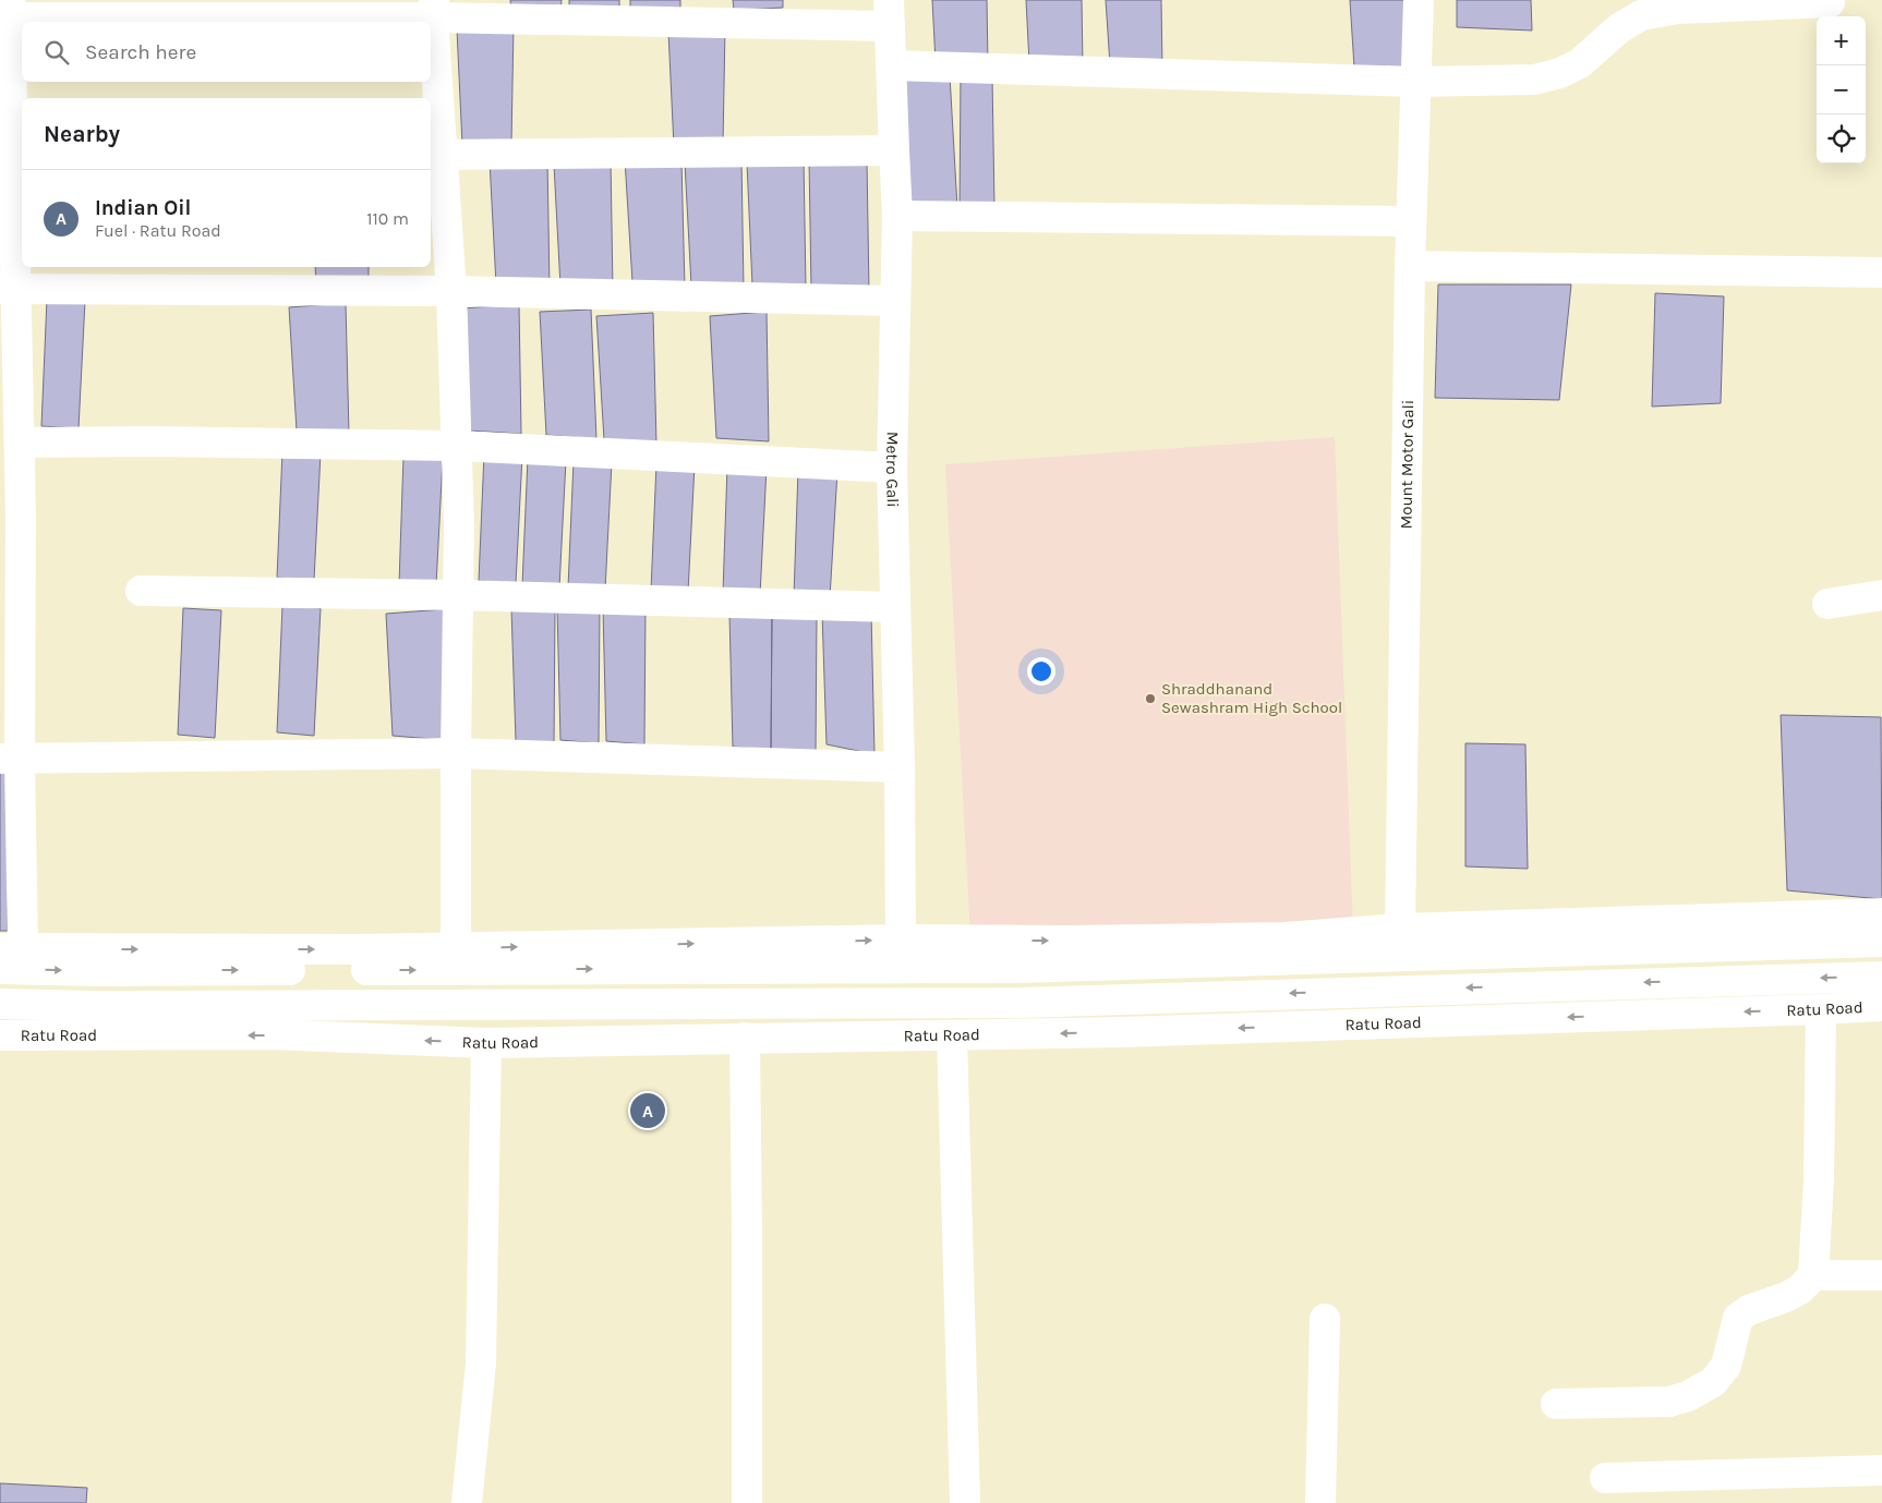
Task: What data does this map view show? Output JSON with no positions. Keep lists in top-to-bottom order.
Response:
{
  "streets": {
    "street": ["Mount Motor Gali", "Metro Gali", "Ratu Road"]
  },
  "places": ["Shraddhanand Sewashram High School"],
  "page": {
    "map_buttons": ["+", "−"],
    "search": "Search here",
    "heading": "Nearby",
    "list": [
      {
        "mark": "A",
        "name": "Indian Oil",
        "note": "Fuel · Ratu Road",
        "value": "110 m"
      }
    ],
    "pins": "A"
  }
}
